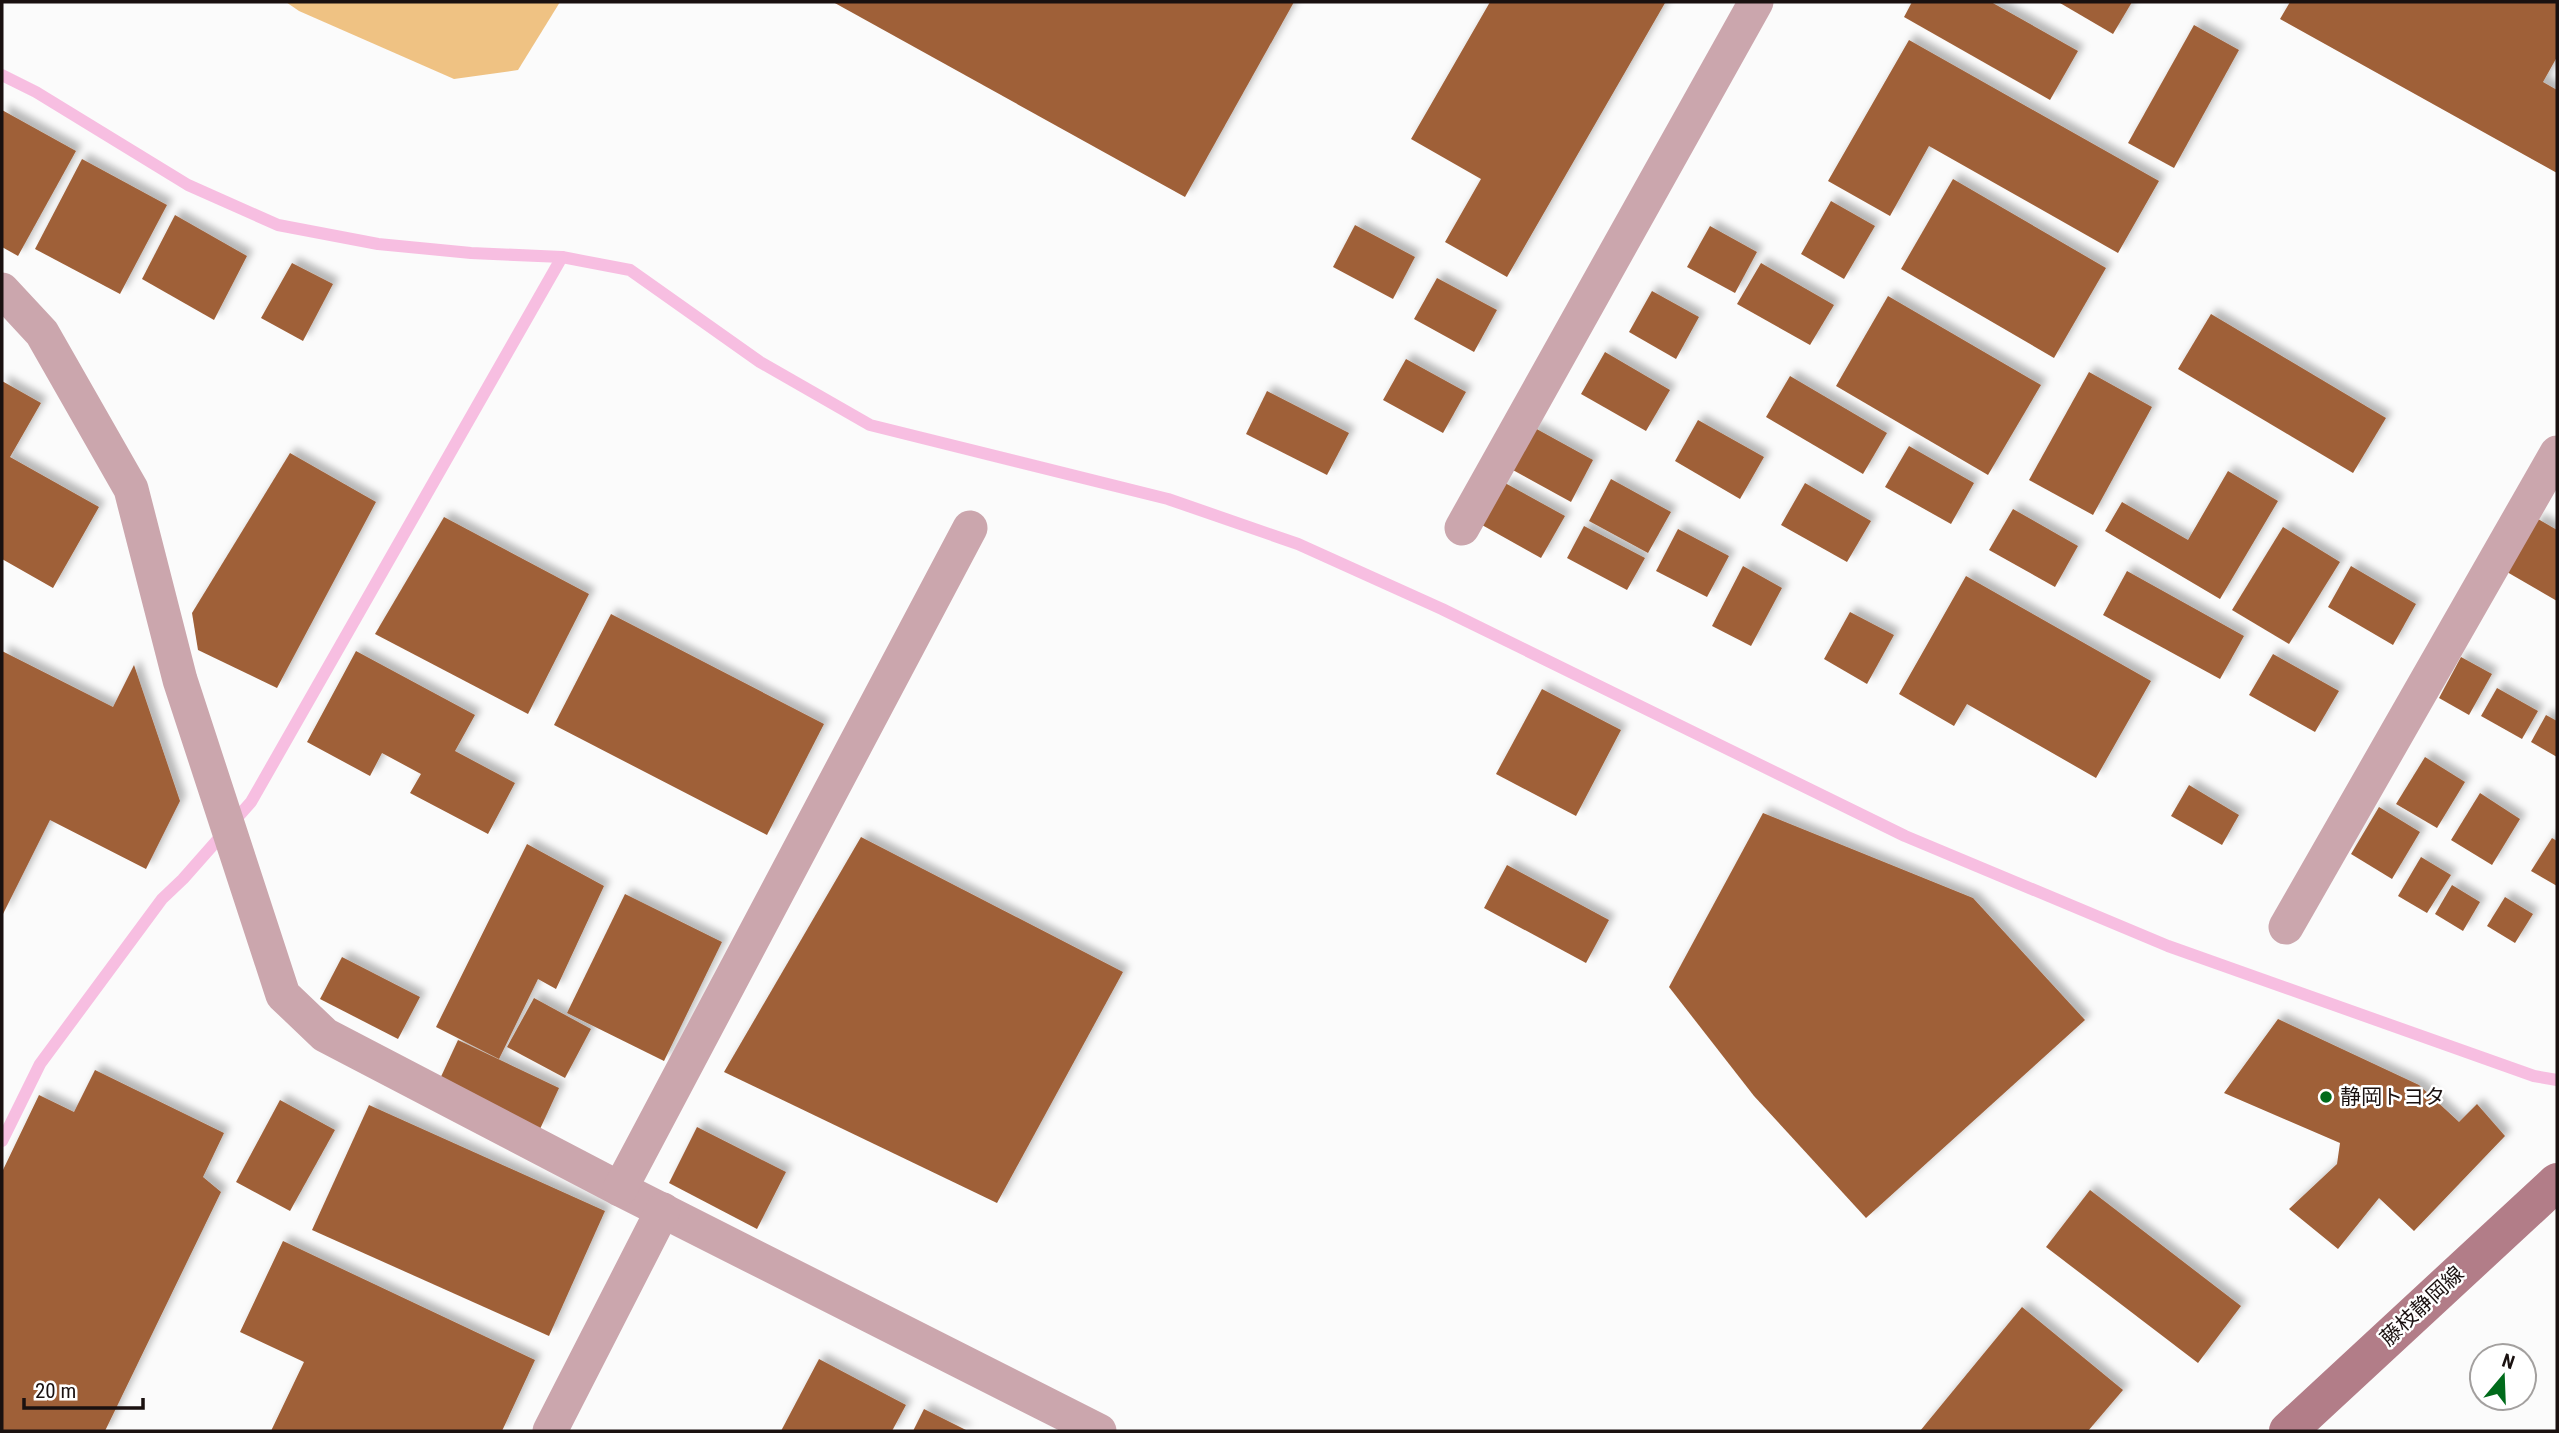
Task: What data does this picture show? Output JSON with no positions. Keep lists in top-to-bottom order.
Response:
{
  "streets": {
    "main road": ["藤枝静岡線"]
  },
  "places": ["静岡トヨタ"],
  "scale_bar": "20 m",
  "north": "top"
}
